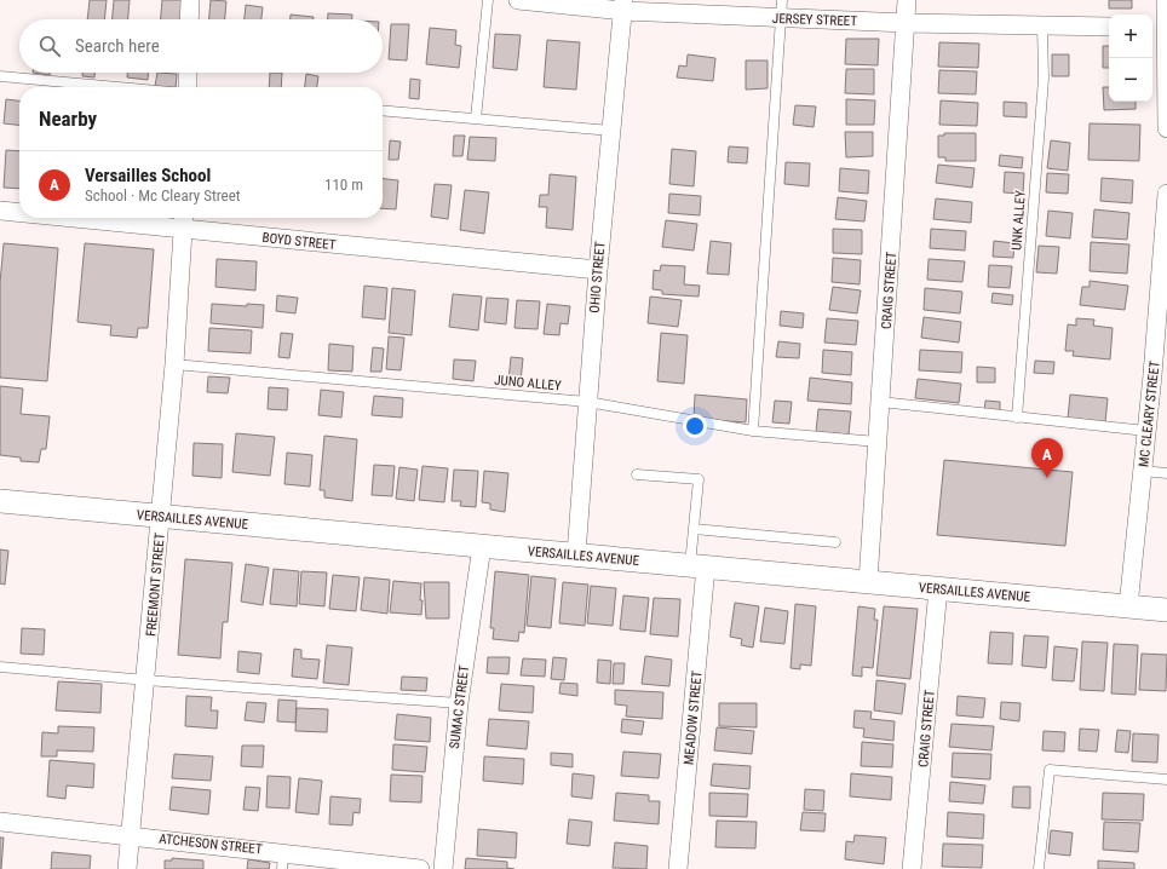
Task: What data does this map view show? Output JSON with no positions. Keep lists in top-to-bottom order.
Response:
{
  "streets": {
    "street": [
      "JERSEY STREET",
      "BOYD STREET",
      "OHIO STREET",
      "CRAIG STREET",
      "MC CLEARY STREET",
      "VERSAILLES AVENUE",
      "FREEMONT STREET",
      "SUMAC STREET",
      "MEADOW STREET",
      "ATCHESON STREET"
    ],
    "lane": ["UNK ALLEY", "JUNO ALLEY"]
  },
  "crossings": [
    ["JERSEY STREET", "UNK ALLEY"],
    ["JERSEY STREET", "OHIO STREET"],
    ["JERSEY STREET", "CRAIG STREET"],
    ["BOYD STREET", "OHIO STREET"],
    ["BOYD STREET", "FREEMONT STREET"],
    ["OHIO STREET", "JUNO ALLEY"],
    ["OHIO STREET", "VERSAILLES AVENUE"],
    ["CRAIG STREET", "JUNO ALLEY"],
    ["CRAIG STREET", "VERSAILLES AVENUE"],
    ["JUNO ALLEY", "FREEMONT STREET"],
    ["MC CLEARY STREET", "VERSAILLES AVENUE"],
    ["VERSAILLES AVENUE", "FREEMONT STREET"],
    ["VERSAILLES AVENUE", "SUMAC STREET"],
    ["VERSAILLES AVENUE", "MEADOW STREET"],
    ["FREEMONT STREET", "ATCHESON STREET"]
  ],
  "page": {
    "map_buttons": ["+", "−"],
    "search": "Search here",
    "heading": "Nearby",
    "list": [
      {
        "mark": "A",
        "name": "Versailles School",
        "note": "School · Mc Cleary Street",
        "value": "110 m"
      }
    ],
    "pins": "A"
  }
}
